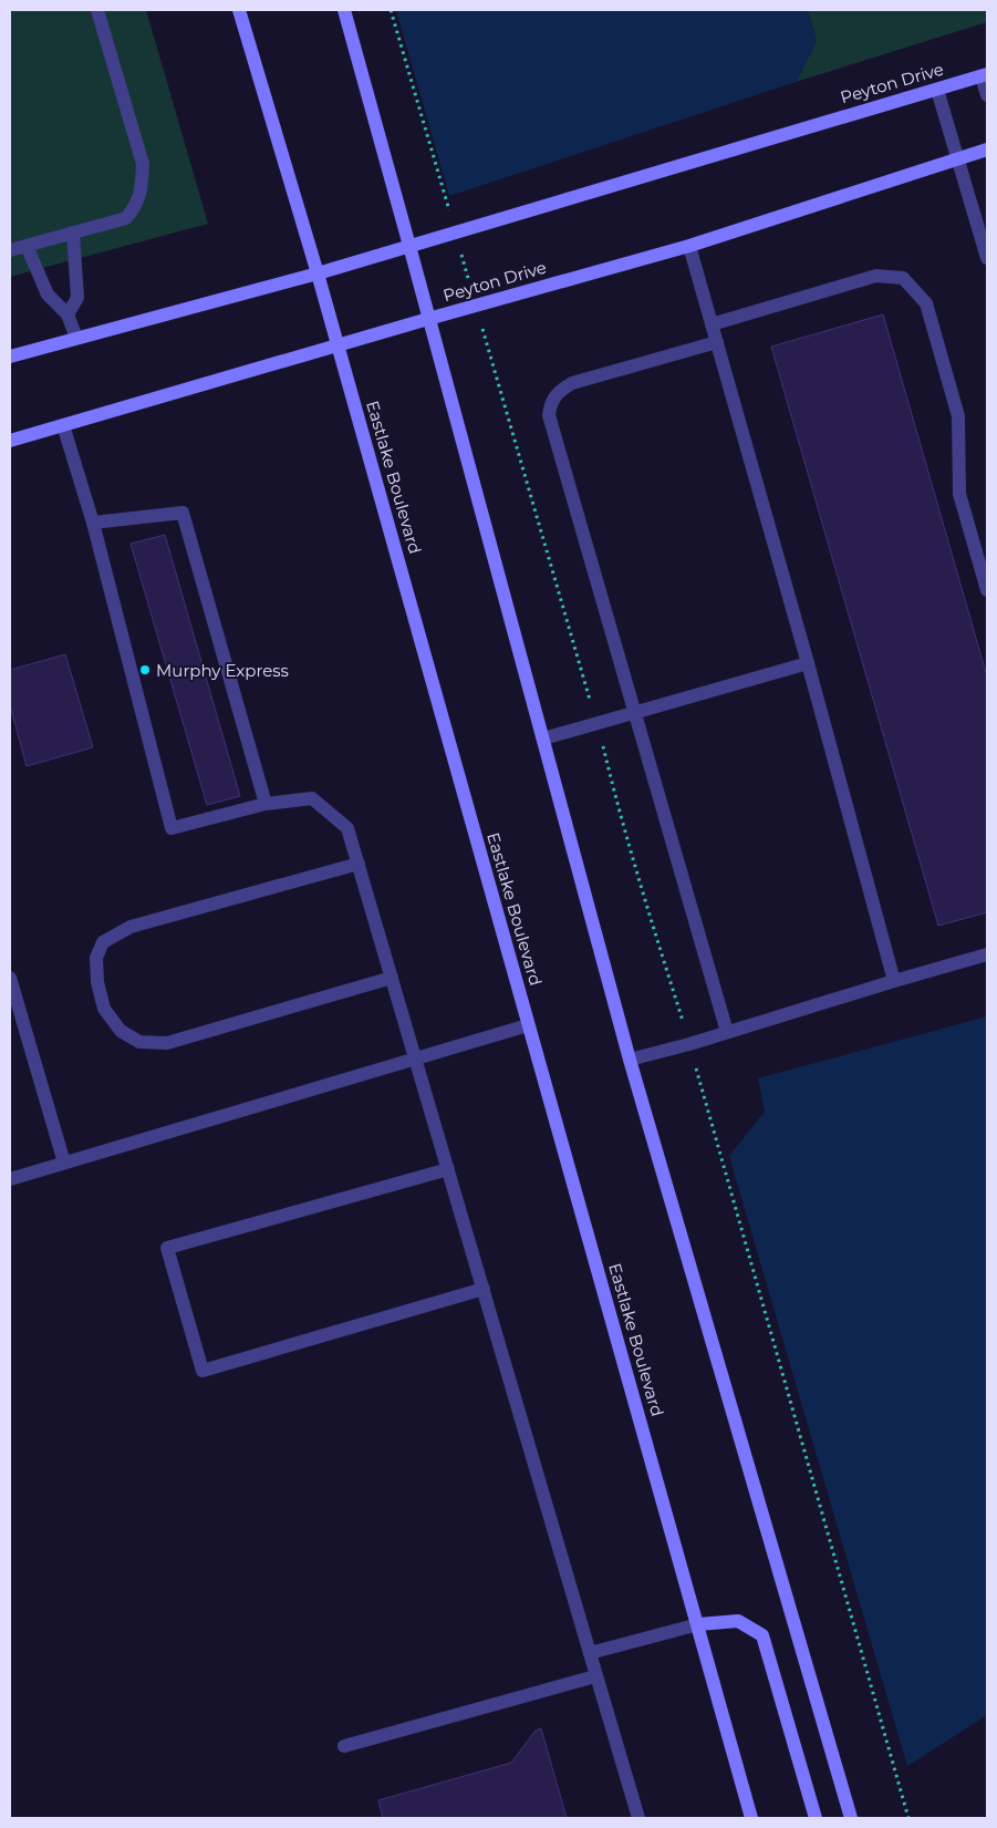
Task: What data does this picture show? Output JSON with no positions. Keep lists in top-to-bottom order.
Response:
{
  "streets": {
    "main road": ["Peyton Drive", "Eastlake Boulevard"]
  },
  "crossings": [
    ["Peyton Drive", "Eastlake Boulevard"]
  ],
  "places": ["Murphy Express"]
}
